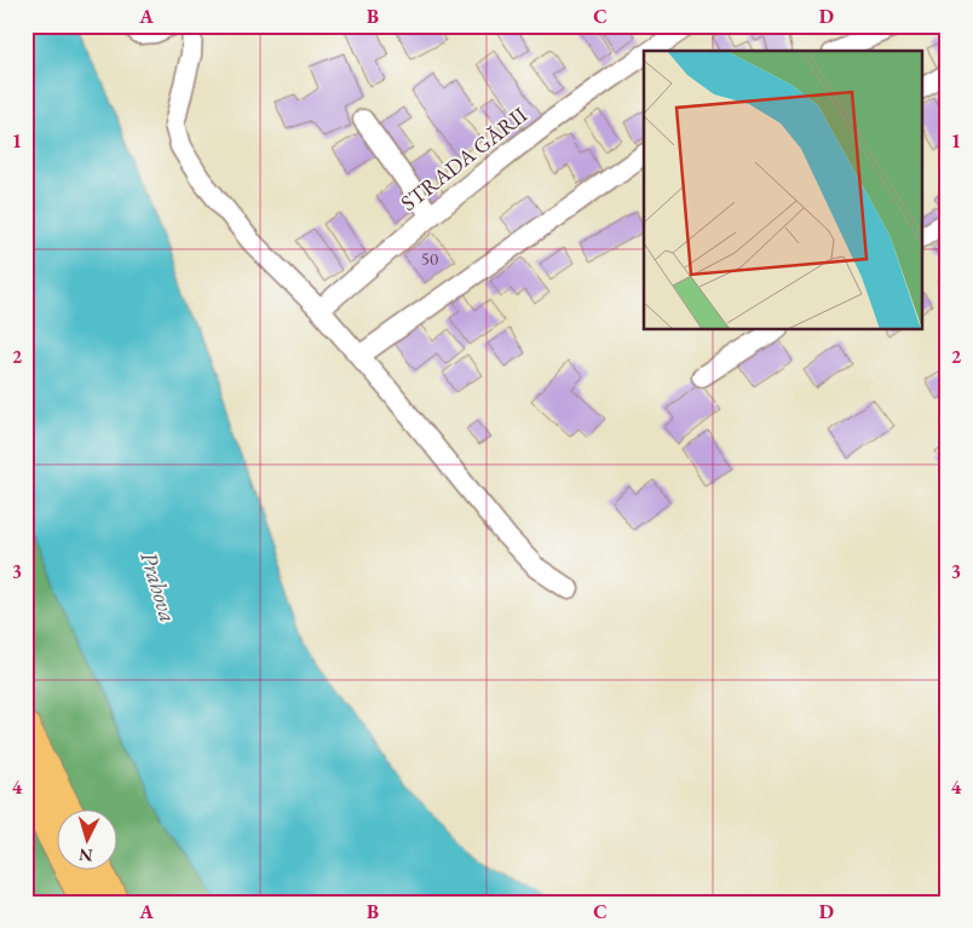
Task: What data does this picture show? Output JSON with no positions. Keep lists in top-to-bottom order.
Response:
{
  "streets": {
    "street": ["STRADA GĂRII"]
  },
  "water": ["Prahova"],
  "house_numbers": ["50"],
  "north": "bottom",
  "grid": {
    "columns": [
      "A",
      "B",
      "C",
      "D"
    ],
    "rows": [
      "1",
      "2",
      "3",
      "4"
    ]
  }
}
